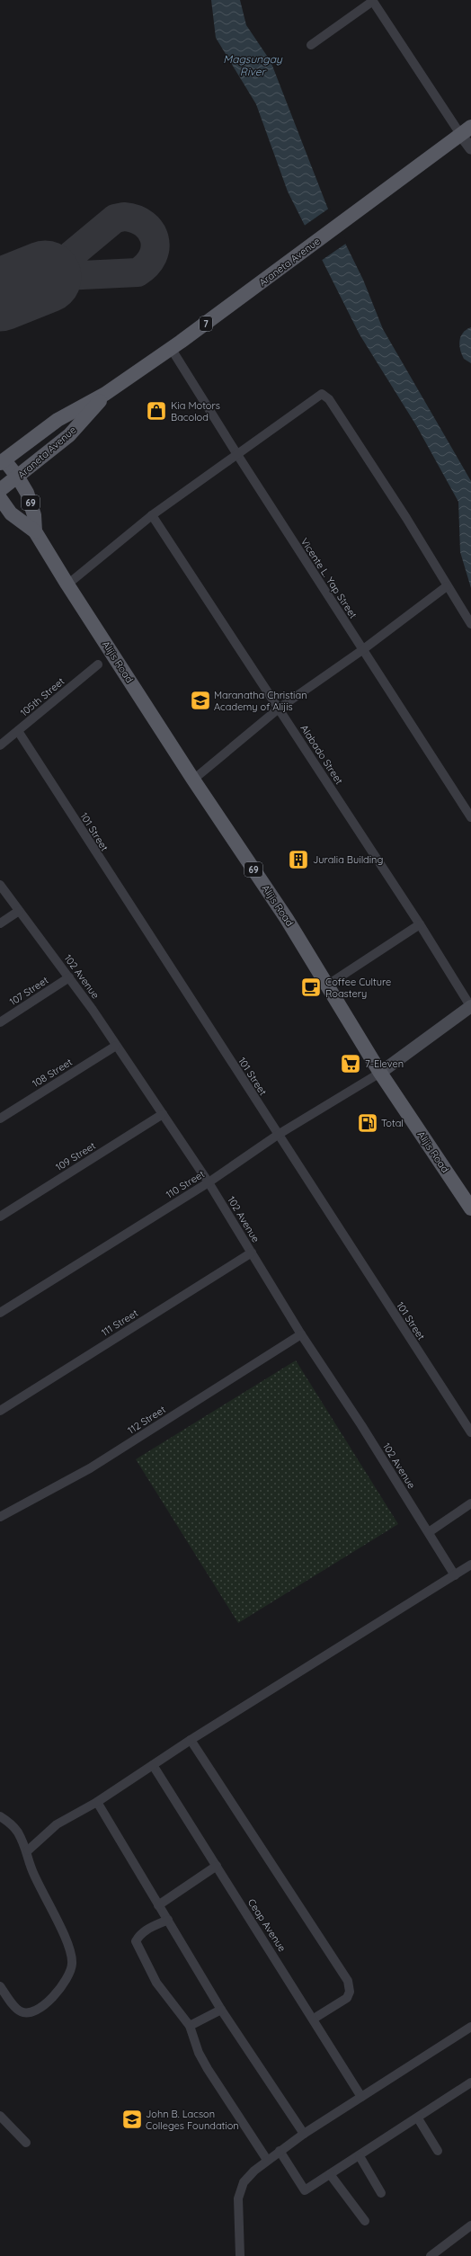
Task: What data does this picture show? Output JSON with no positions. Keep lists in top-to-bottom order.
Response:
{
  "streets": {
    "main road": [
      "Araneta Avenue",
      "7",
      "69",
      "Alijis Road"
    ],
    "street": [
      "Vicente L. Yap Street",
      "105th Street",
      "Alabado Street",
      "101 Street",
      "102 Avenue",
      "107 Street",
      "108 Street",
      "109 Street",
      "110 Street",
      "111 Street",
      "112 Street",
      "Ceap Avenue"
    ]
  },
  "crossings": [
    ["Araneta Avenue", "Vicente L. Yap Street"],
    ["Araneta Avenue", "Alijis Road"],
    ["Alijis Road", "110 Street"],
    ["105th Street", "101 Street"],
    ["101 Street", "110 Street"],
    ["102 Avenue", "107 Street"],
    ["102 Avenue", "108 Street"],
    ["102 Avenue", "109 Street"],
    ["102 Avenue", "110 Street"],
    ["102 Avenue", "111 Street"],
    ["102 Avenue", "112 Street"]
  ],
  "water": ["Magsungay River"],
  "places": {
    "shop": ["Kia Motors Bacolod"],
    "school or university": ["Maranatha Christian Academy of Alijis", "John B. Lacson Colleges Foundation"],
    "building": ["Juralia Building"],
    "cafe": ["Coffee Culture Roastery"],
    "supermarket": ["7-Eleven"],
    "fuel station": ["Total"]
  }
}
